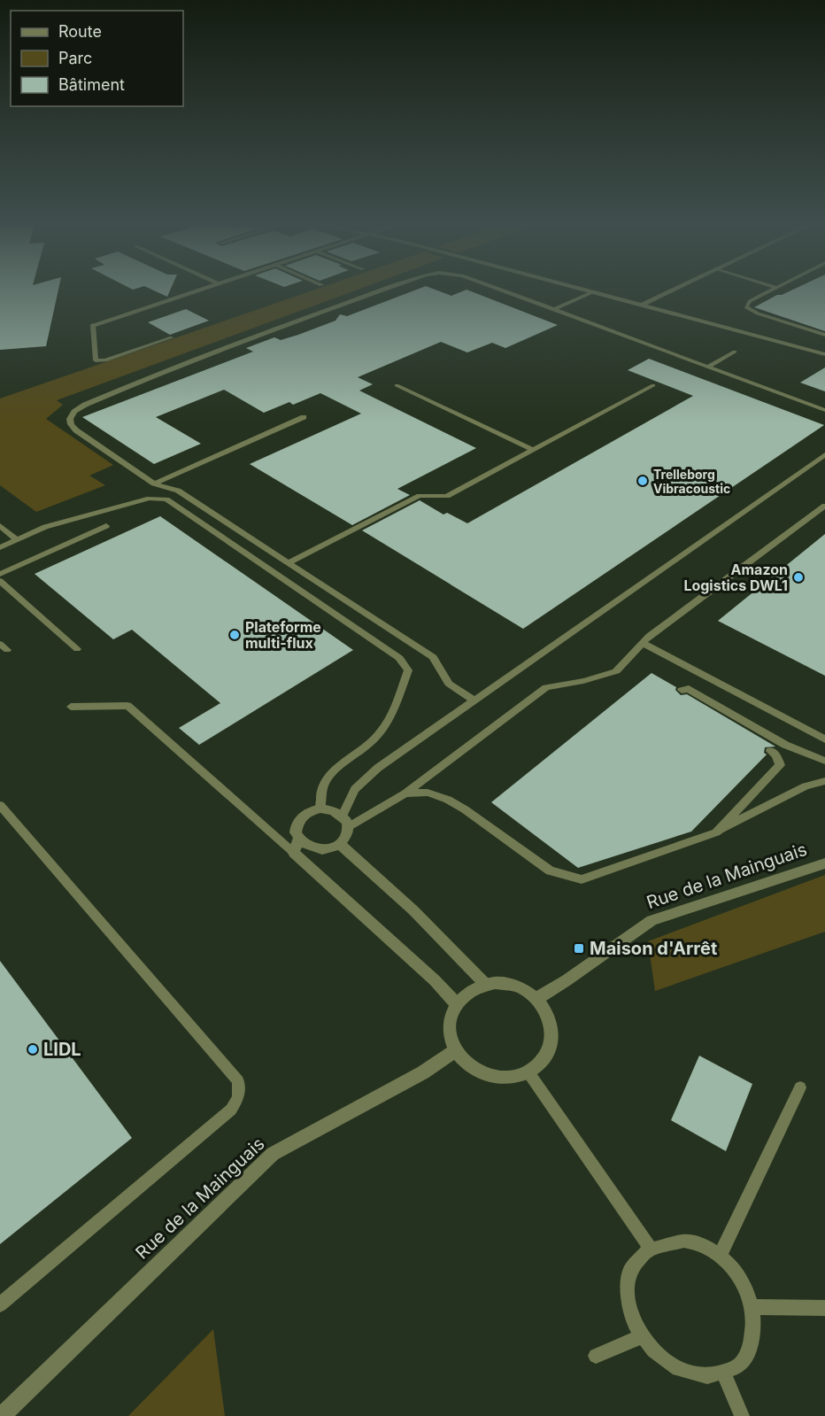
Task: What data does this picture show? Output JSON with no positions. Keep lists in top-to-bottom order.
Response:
{
  "streets": {
    "street": ["Rue de la Mainguais"]
  },
  "places": {
    "other": [
      "Trelleborg Vibracoustic",
      "Amazon Logistics DWL1",
      "Plateforme multi-flux",
      "LIDL"
    ],
    "transit": ["Maison d'Arrêt"]
  },
  "legend": ["Route", "Parc", "Bâtiment"]
}
